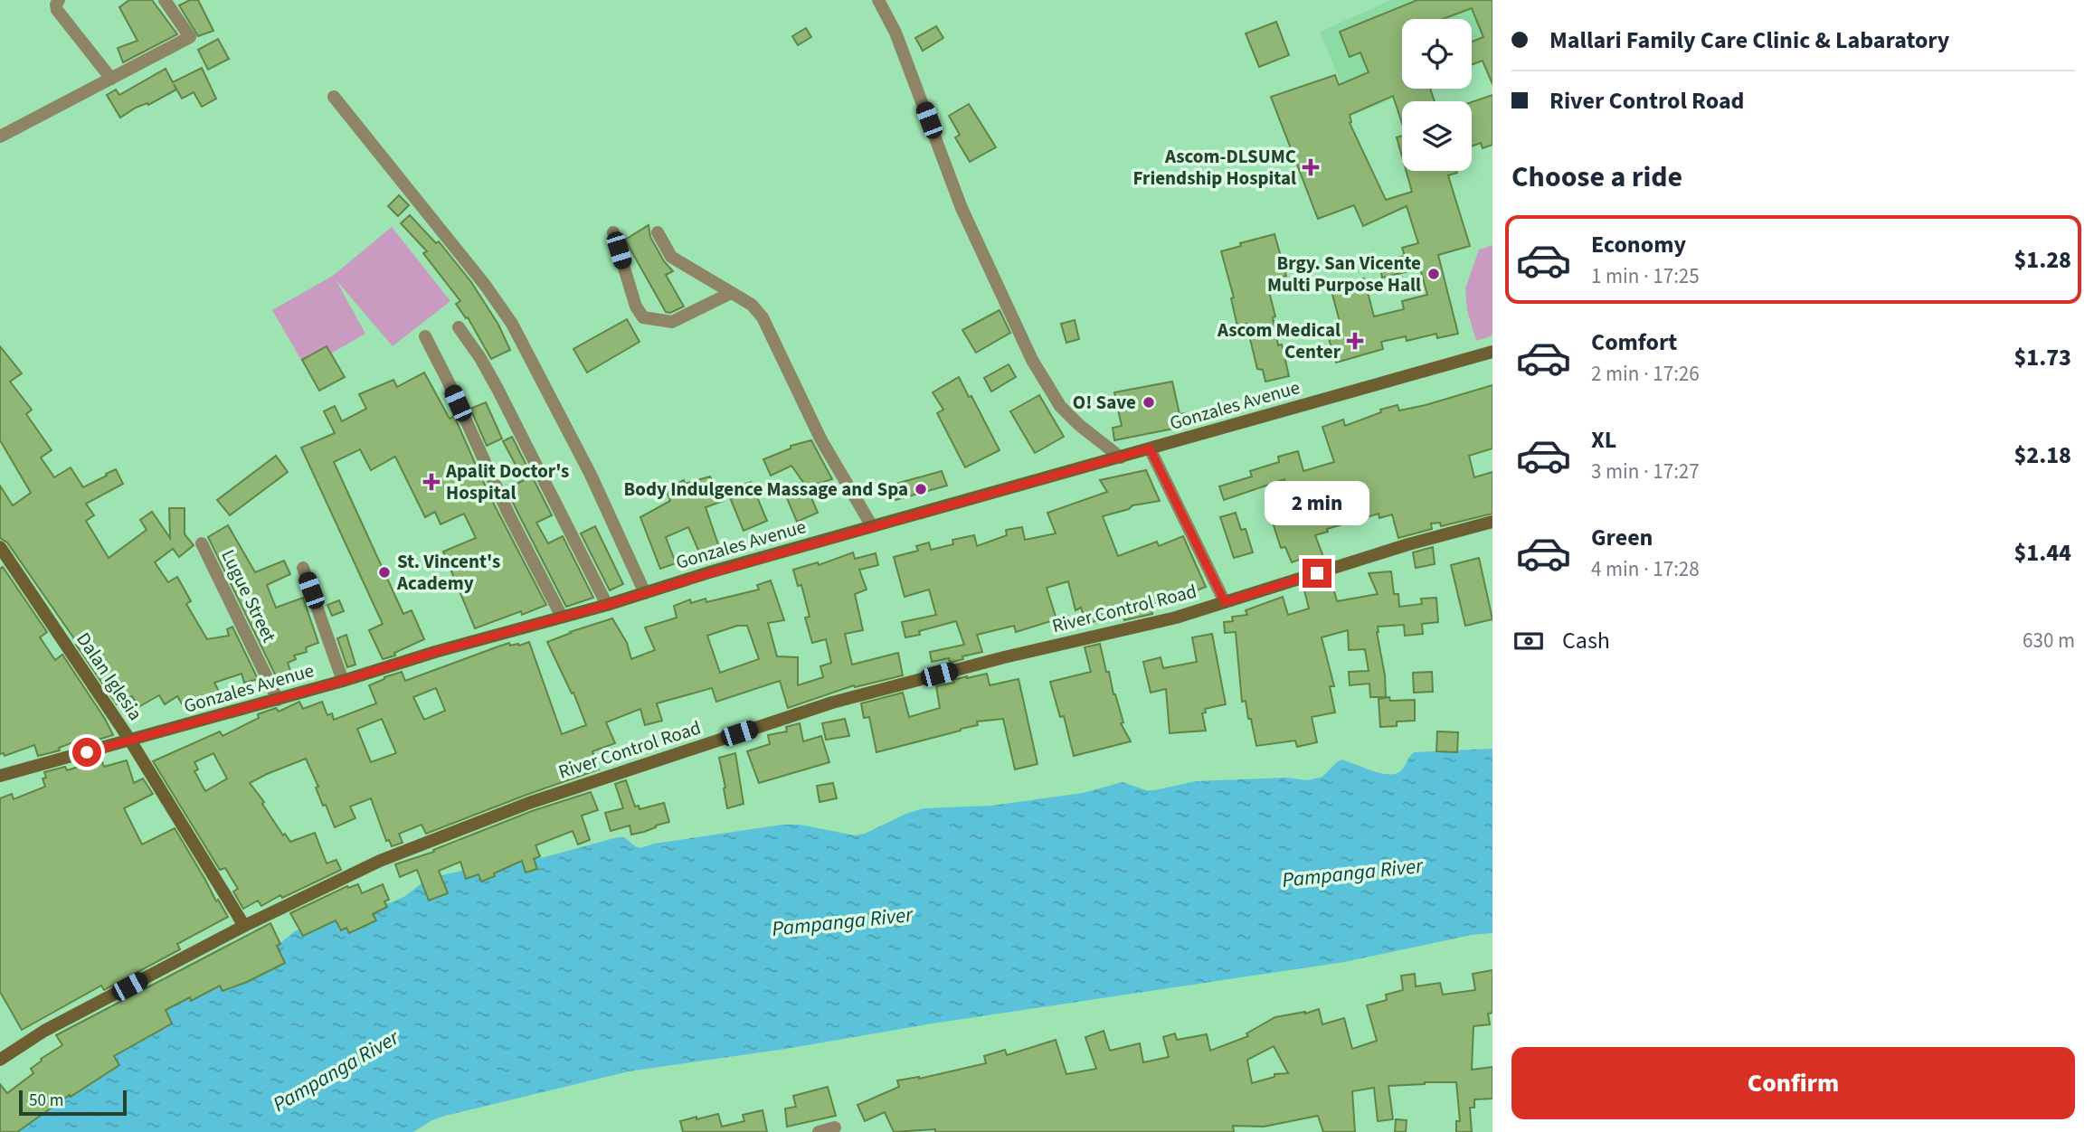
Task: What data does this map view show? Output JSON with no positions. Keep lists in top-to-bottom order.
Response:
{
  "streets": {
    "street": [
      "Gonzales Avenue",
      "Lugue Street",
      "River Control Road",
      "Dalan Iglesia"
    ]
  },
  "crossings": [
    ["Gonzales Avenue", "Lugue Street"],
    ["Gonzales Avenue", "Dalan Iglesia"],
    ["River Control Road", "Dalan Iglesia"]
  ],
  "water": ["Pampanga River"],
  "places": {
    "health": ["Ascom-DLSUMC Friendship Hospital", "Ascom Medical Center", "Apalit Doctor's Hospital"],
    "other": [
      "Brgy. San Vicente Multi Purpose Hall",
      "O! Save",
      "Body Indulgence Massage and Spa",
      "St. Vincent's Academy"
    ]
  },
  "scale_bar": "50 m",
  "page": {
    "banner": ["Mallari Family Care Clinic & Labaratory", "River Control Road"],
    "heading": "Choose a ride",
    "list": [
      {
        "name": "Economy",
        "note": "1 min · 17:25",
        "value": "$1.28"
      },
      {
        "name": "Comfort",
        "note": "2 min · 17:26",
        "value": "$1.73"
      },
      {
        "name": "XL",
        "note": "3 min · 17:27",
        "value": "$2.18"
      },
      {
        "name": "Green",
        "note": "4 min · 17:28",
        "value": "$1.44"
      }
    ],
    "bubble": "2 min",
    "pay": ["Cash", "630 m"],
    "buttons": "Confirm",
    "scale": "50 m"
  }
}
